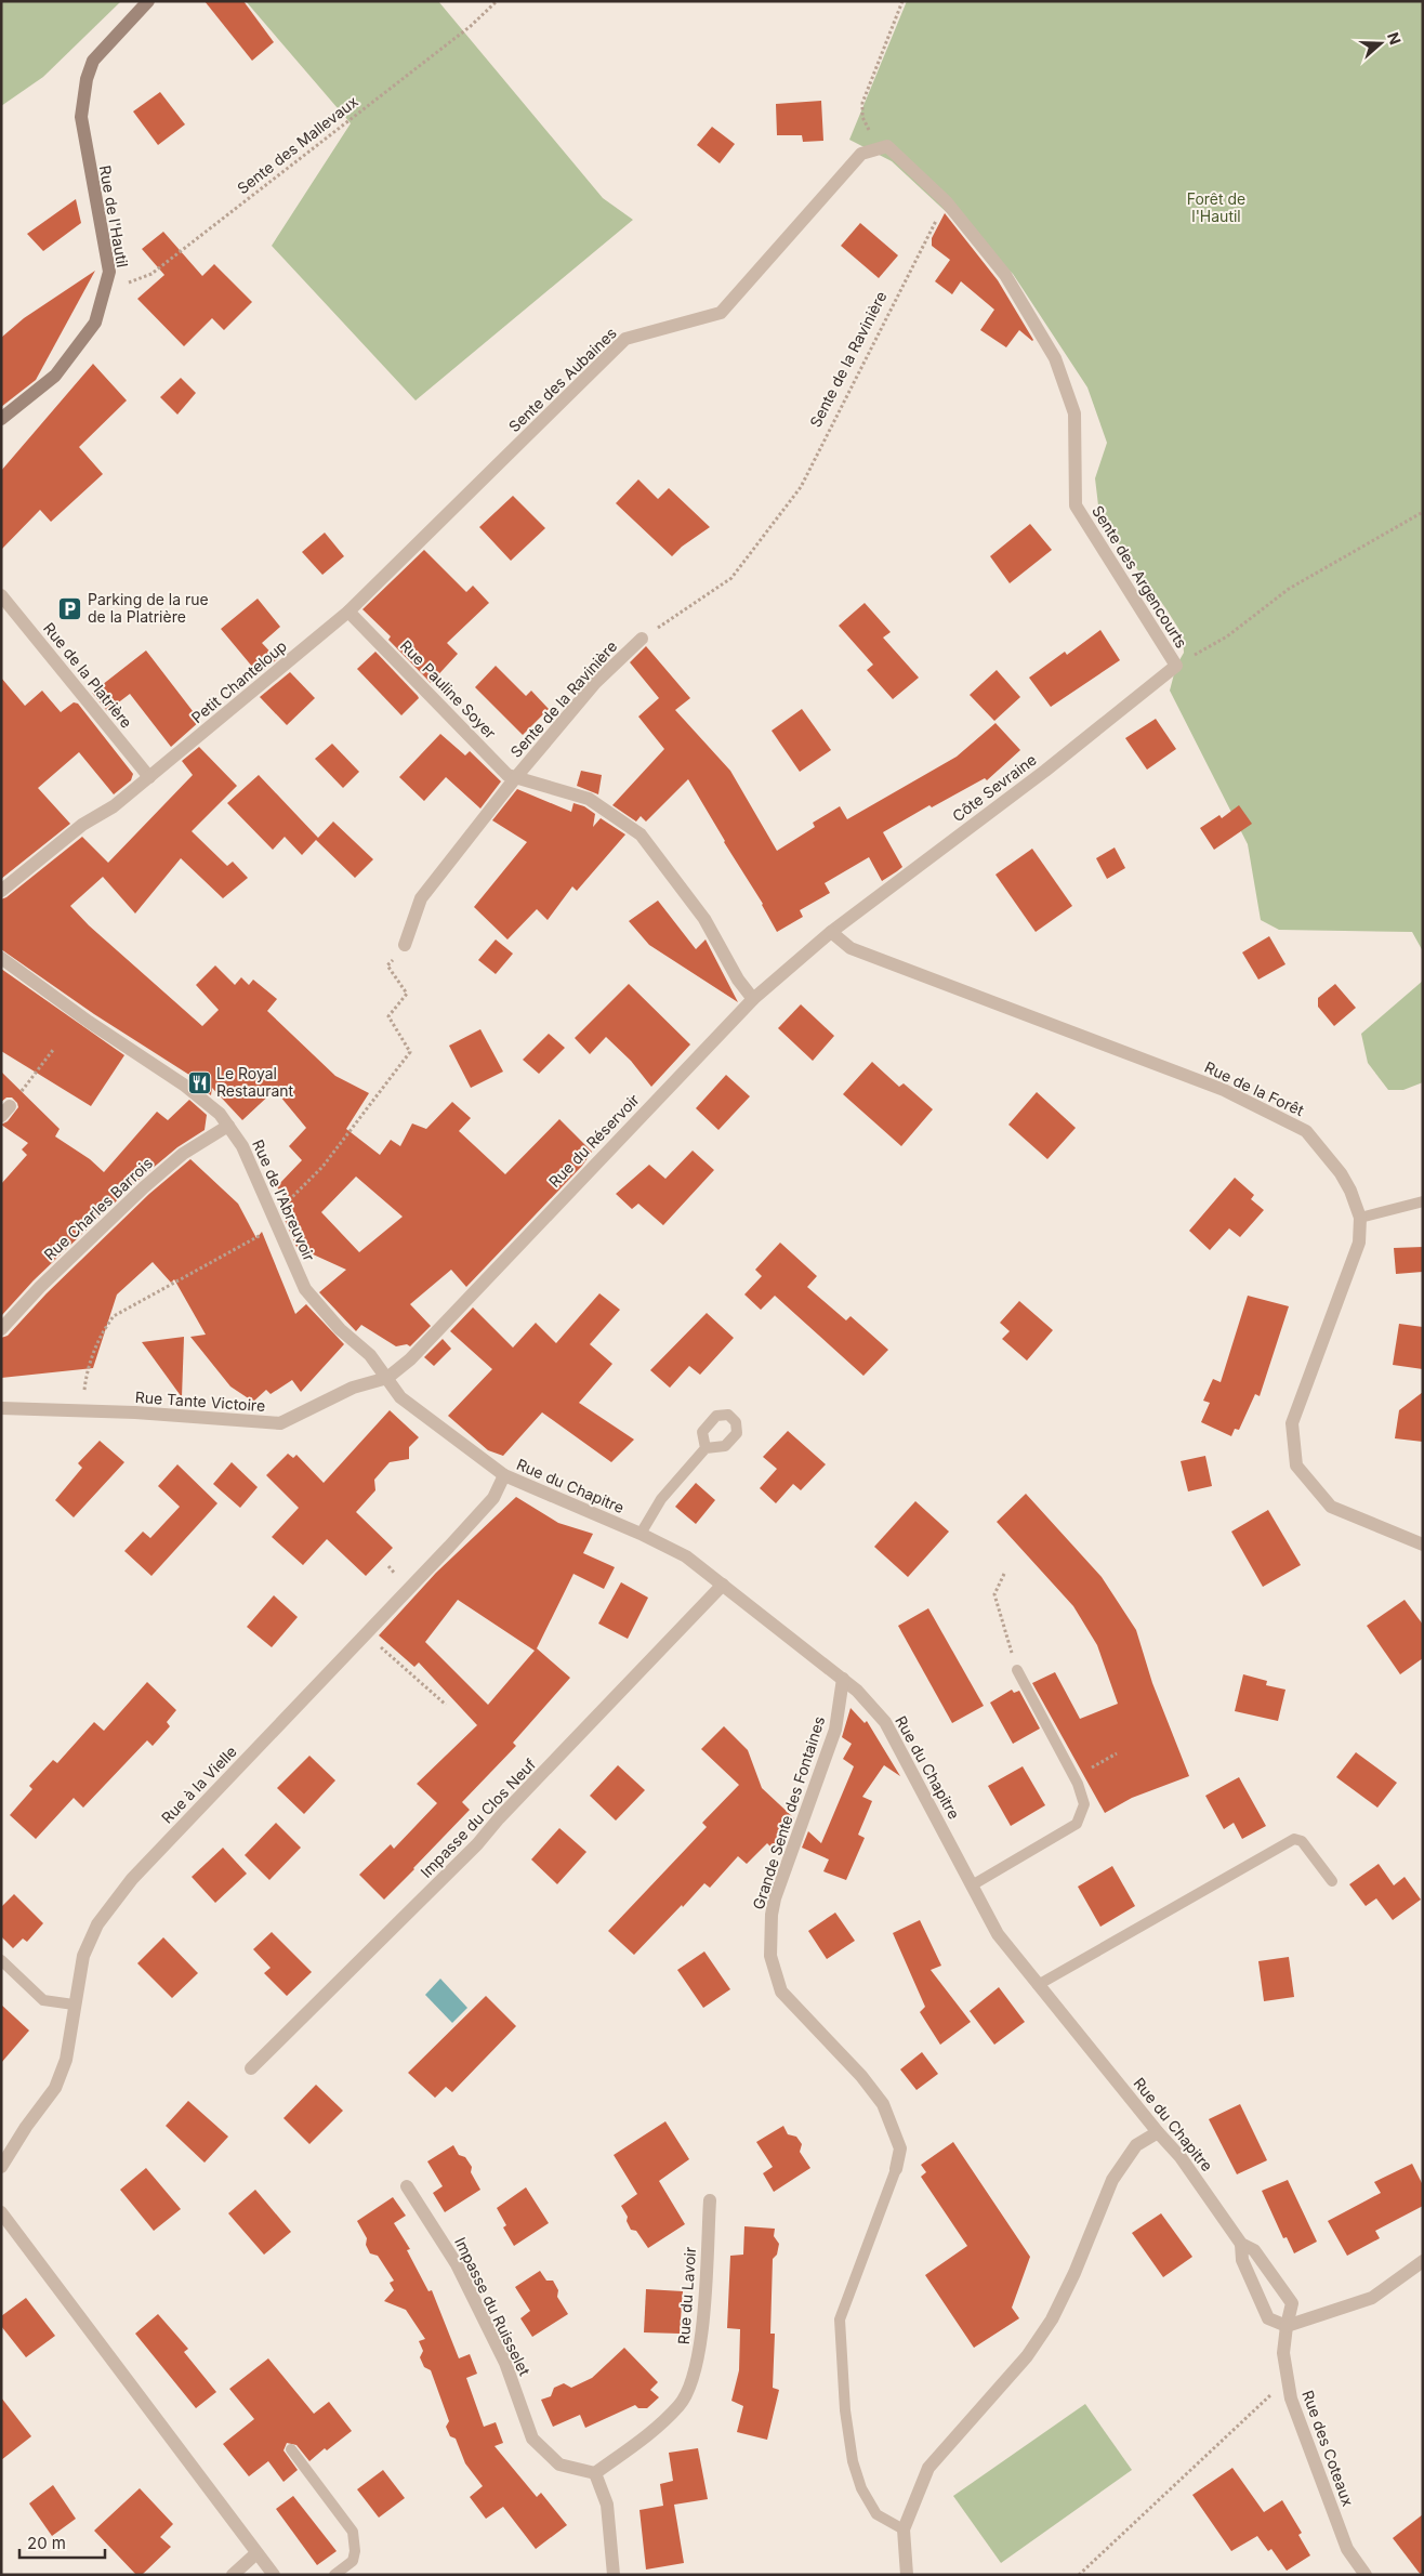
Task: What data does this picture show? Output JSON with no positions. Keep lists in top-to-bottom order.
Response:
{
  "streets": {
    "main road": ["Rue de l'Hautil"],
    "street": [
      "Sente de la Ravinière",
      "Sente des Aubaines",
      "Sente des Argencourts",
      "Rue de la Platrière",
      "Petit Chanteloup",
      "Rue Pauline Soyer",
      "Côte Sevraine",
      "Rue de la Forêt",
      "Rue du Réservoir",
      "Rue de l'Abreuvoir",
      "Rue Charles Barrois",
      "Rue Tante Victoire",
      "Rue du Chapitre",
      "Rue à la Vielle",
      "Grande Sente des Fontaines",
      "Impasse du Clos Neuf",
      "Rue du Lavoir",
      "Impasse du Ruisselet",
      "Rue des Coteaux"
    ],
    "path": ["Sente des Mallevaux"]
  },
  "crossings": [
    ["Sente des Mallevaux", "Rue de l'Hautil"],
    ["Sente de la Ravinière", "Sente des Argencourts"],
    ["Sente de la Ravinière", "Rue Pauline Soyer"],
    ["Sente des Aubaines", "Sente des Argencourts"],
    ["Sente des Aubaines", "Petit Chanteloup"],
    ["Sente des Aubaines", "Rue Pauline Soyer"],
    ["Sente des Argencourts", "Côte Sevraine"],
    ["Rue de la Platrière", "Petit Chanteloup"],
    ["Petit Chanteloup", "Rue Pauline Soyer"],
    ["Rue Pauline Soyer", "Rue du Réservoir"],
    ["Côte Sevraine", "Rue de la Forêt"],
    ["Côte Sevraine", "Rue du Réservoir"],
    ["Rue de la Forêt", "Rue du Réservoir"],
    ["Rue du Réservoir", "Rue de l'Abreuvoir"],
    ["Rue du Réservoir", "Rue Tante Victoire"],
    ["Rue du Réservoir", "Rue du Chapitre"],
    ["Rue de l'Abreuvoir", "Rue Charles Barrois"],
    ["Rue de l'Abreuvoir", "Rue Tante Victoire"],
    ["Rue de l'Abreuvoir", "Rue du Chapitre"],
    ["Rue Tante Victoire", "Rue du Chapitre"],
    ["Rue du Chapitre", "Rue à la Vielle"],
    ["Rue du Chapitre", "Grande Sente des Fontaines"],
    ["Rue du Chapitre", "Impasse du Clos Neuf"],
    ["Rue du Chapitre", "Rue des Coteaux"],
    ["Rue du Lavoir", "Impasse du Ruisselet"]
  ],
  "parks": ["Forêt de l'Hautil"],
  "places": {
    "parking": ["Parking de la rue de la Platrière"],
    "restaurant": ["Le Royal Restaurant"]
  },
  "scale_bar": "20 m",
  "north": "right"
}
